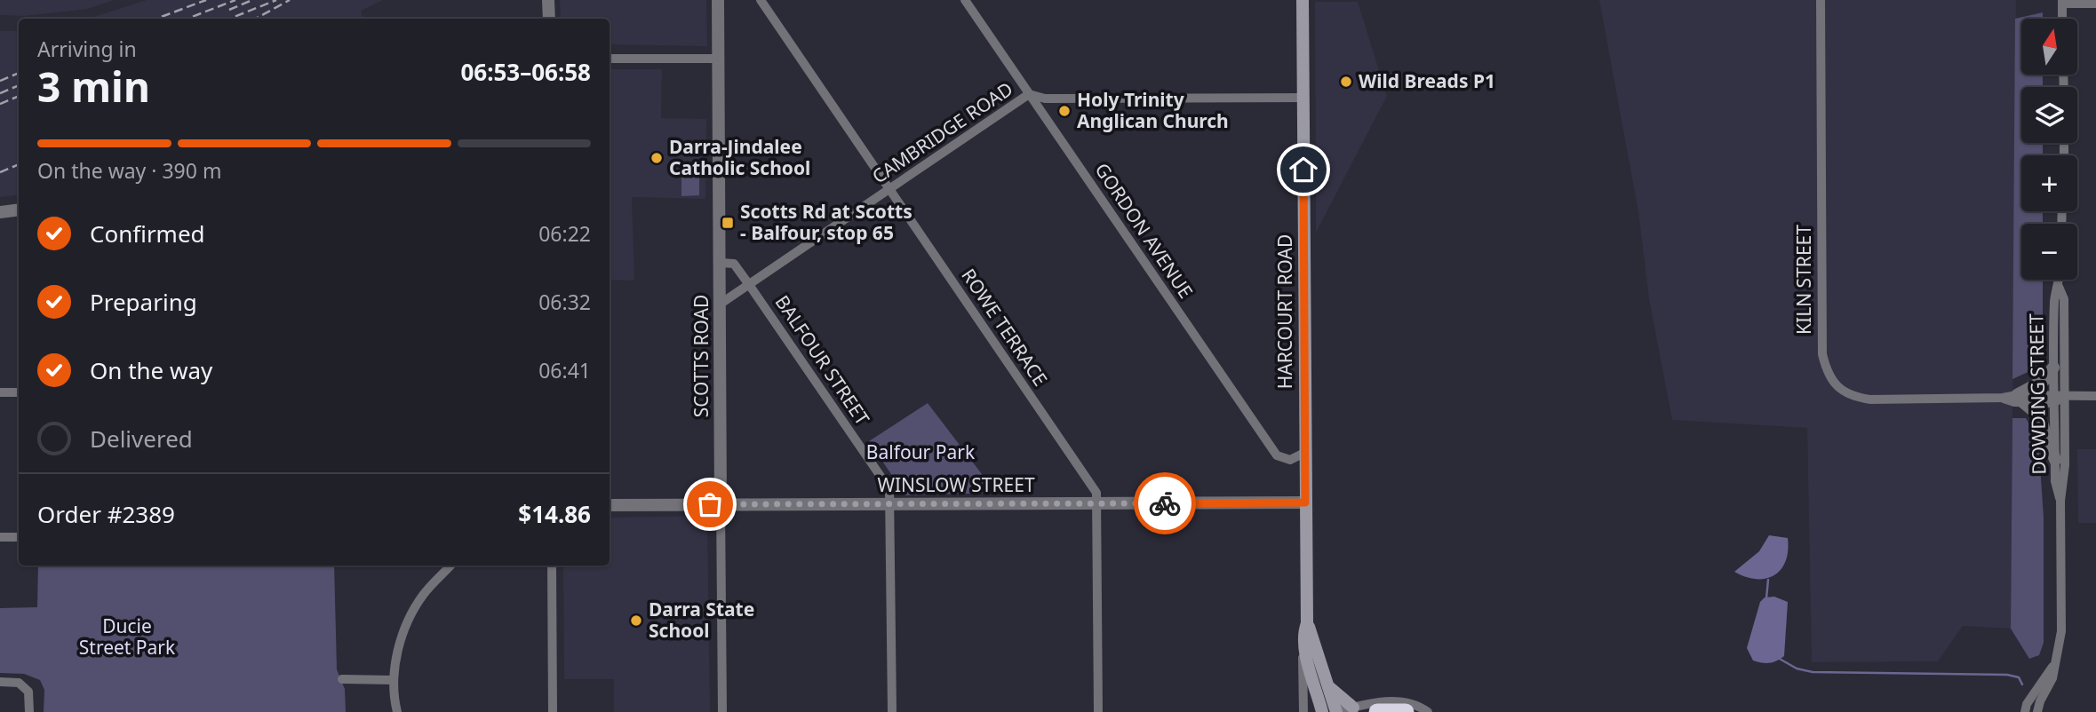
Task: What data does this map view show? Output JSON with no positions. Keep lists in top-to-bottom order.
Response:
{
  "streets": {
    "main road": ["HARCOURT ROAD"],
    "street": [
      "CAMBRIDGE ROAD",
      "GORDON AVENUE",
      "KILN STREET",
      "ROWE TERRACE",
      "SCOTTS ROAD",
      "BALFOUR STREET",
      "DOWDING STREET",
      "WINSLOW STREET"
    ]
  },
  "crossings": [
    ["CAMBRIDGE ROAD", "GORDON AVENUE"],
    ["CAMBRIDGE ROAD", "ROWE TERRACE"],
    ["CAMBRIDGE ROAD", "SCOTTS ROAD"],
    ["CAMBRIDGE ROAD", "BALFOUR STREET"],
    ["GORDON AVENUE", "HARCOURT ROAD"],
    ["KILN STREET", "DOWDING STREET"],
    ["HARCOURT ROAD", "WINSLOW STREET"],
    ["ROWE TERRACE", "WINSLOW STREET"],
    ["SCOTTS ROAD", "BALFOUR STREET"],
    ["SCOTTS ROAD", "WINSLOW STREET"],
    ["BALFOUR STREET", "WINSLOW STREET"]
  ],
  "parks": ["Balfour Park", "Ducie Street Park"],
  "places": {
    "other": [
      "Wild Breads P1",
      "Holy Trinity Anglican Church",
      "Darra-Jindalee Catholic School",
      "Darra State School"
    ],
    "transit": ["Scotts Rd at Scotts - Balfour, stop 65"]
  },
  "north": "top",
  "page": {
    "map_buttons": ["+", "−"],
    "heading": ["3 min", "Arriving in", "06:53–06:58"],
    "panel": ["Order #2389", "$14.86"],
    "bar": "On the way · 390 m",
    "list": [
      ["Confirmed", "06:22"],
      ["Preparing", "06:32"],
      ["On the way", "06:41"],
      "Delivered"
    ]
  }
}
